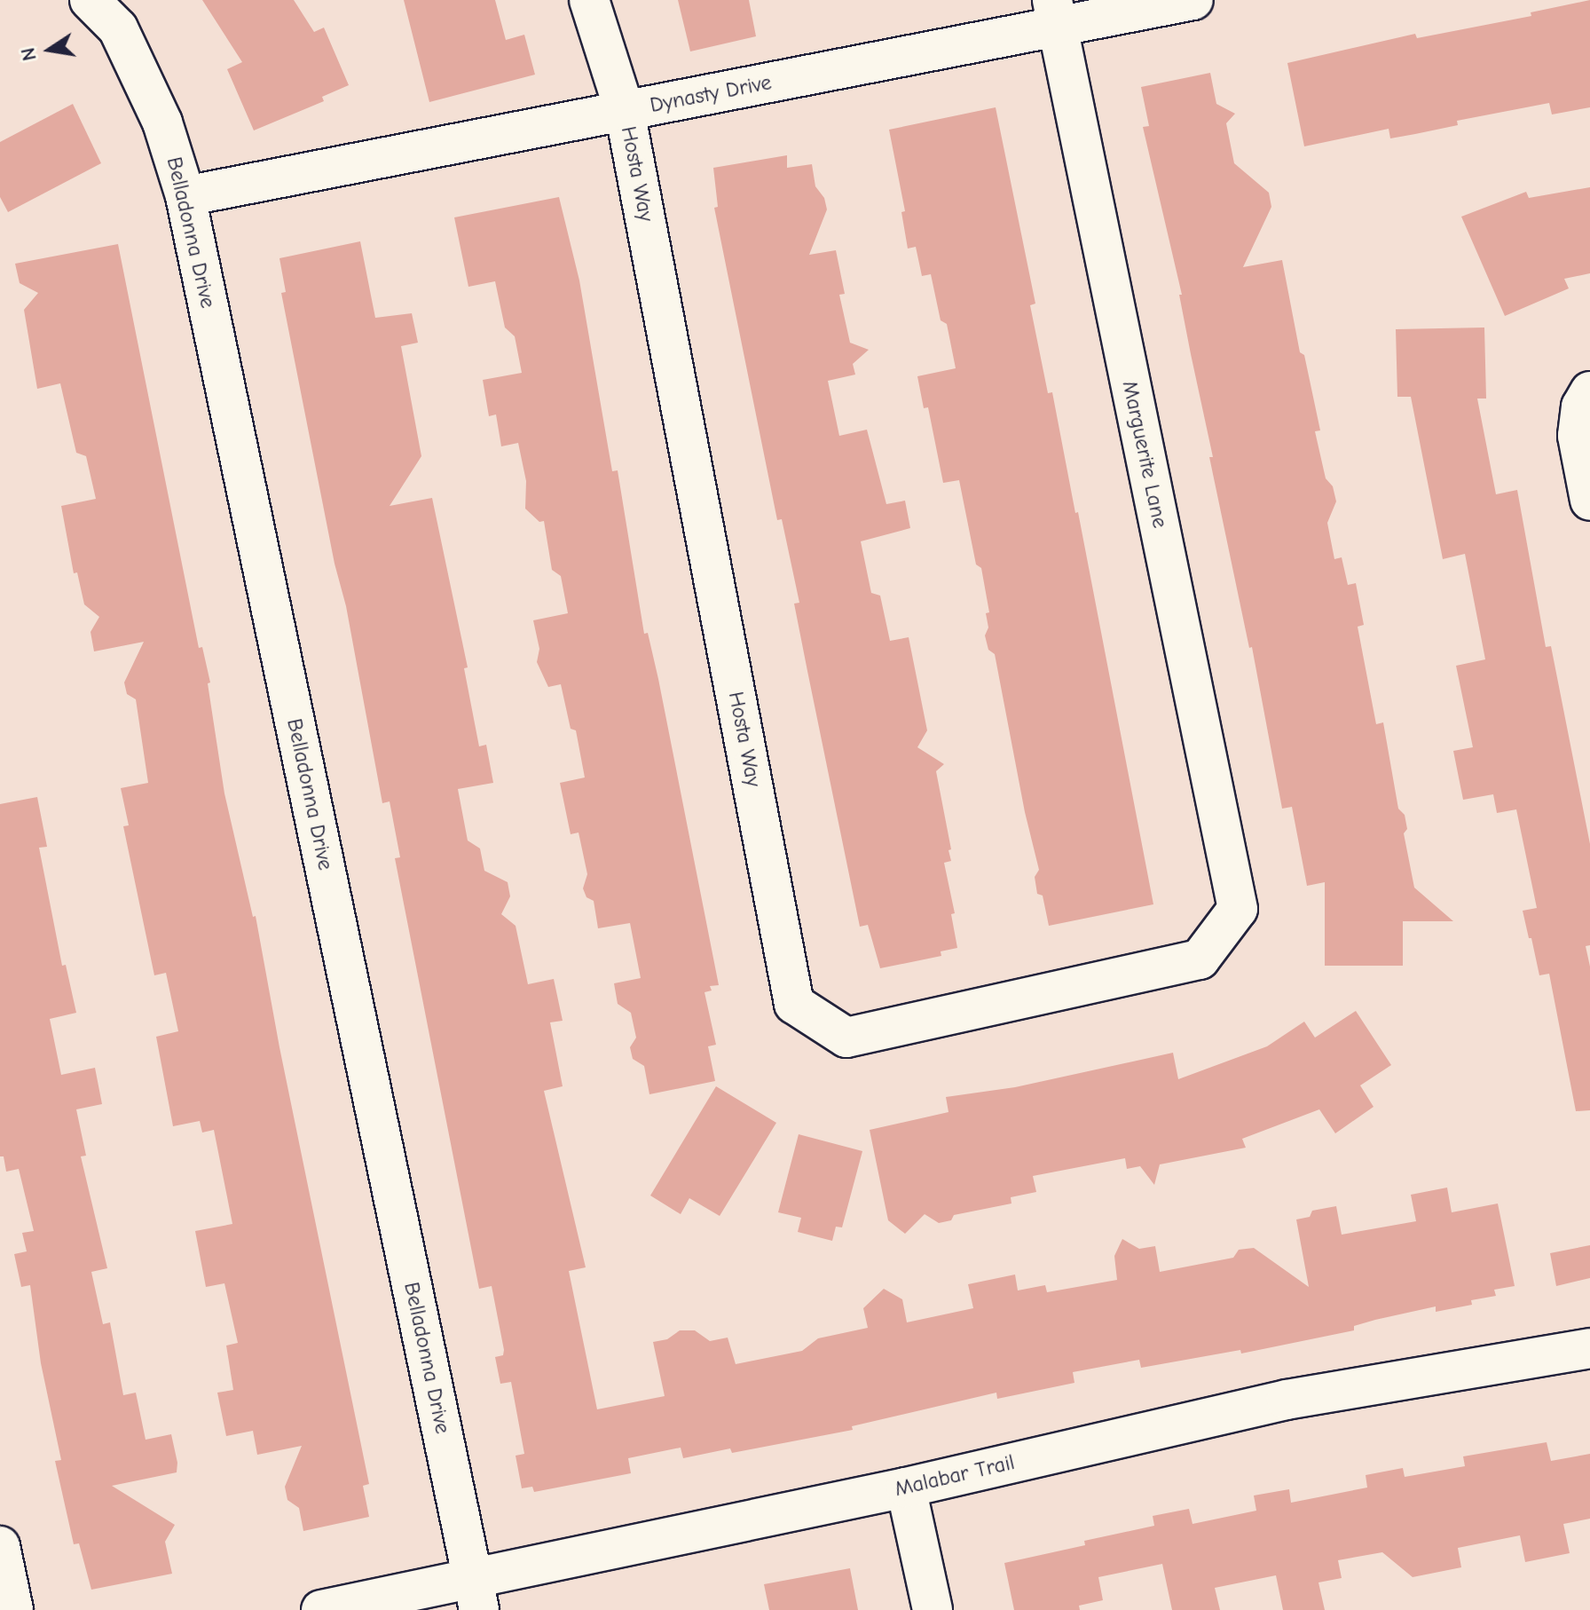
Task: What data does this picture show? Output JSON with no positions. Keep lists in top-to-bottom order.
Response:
{
  "streets": {
    "street": [
      "Dynasty Drive",
      "Hosta Way",
      "Belladonna Drive",
      "Marguerite Lane",
      "Malabar Trail"
    ]
  },
  "crossings": [
    ["Dynasty Drive", "Hosta Way"],
    ["Dynasty Drive", "Belladonna Drive"],
    ["Dynasty Drive", "Marguerite Lane"],
    ["Hosta Way", "Marguerite Lane"],
    ["Belladonna Drive", "Malabar Trail"]
  ],
  "north": "left"
}
